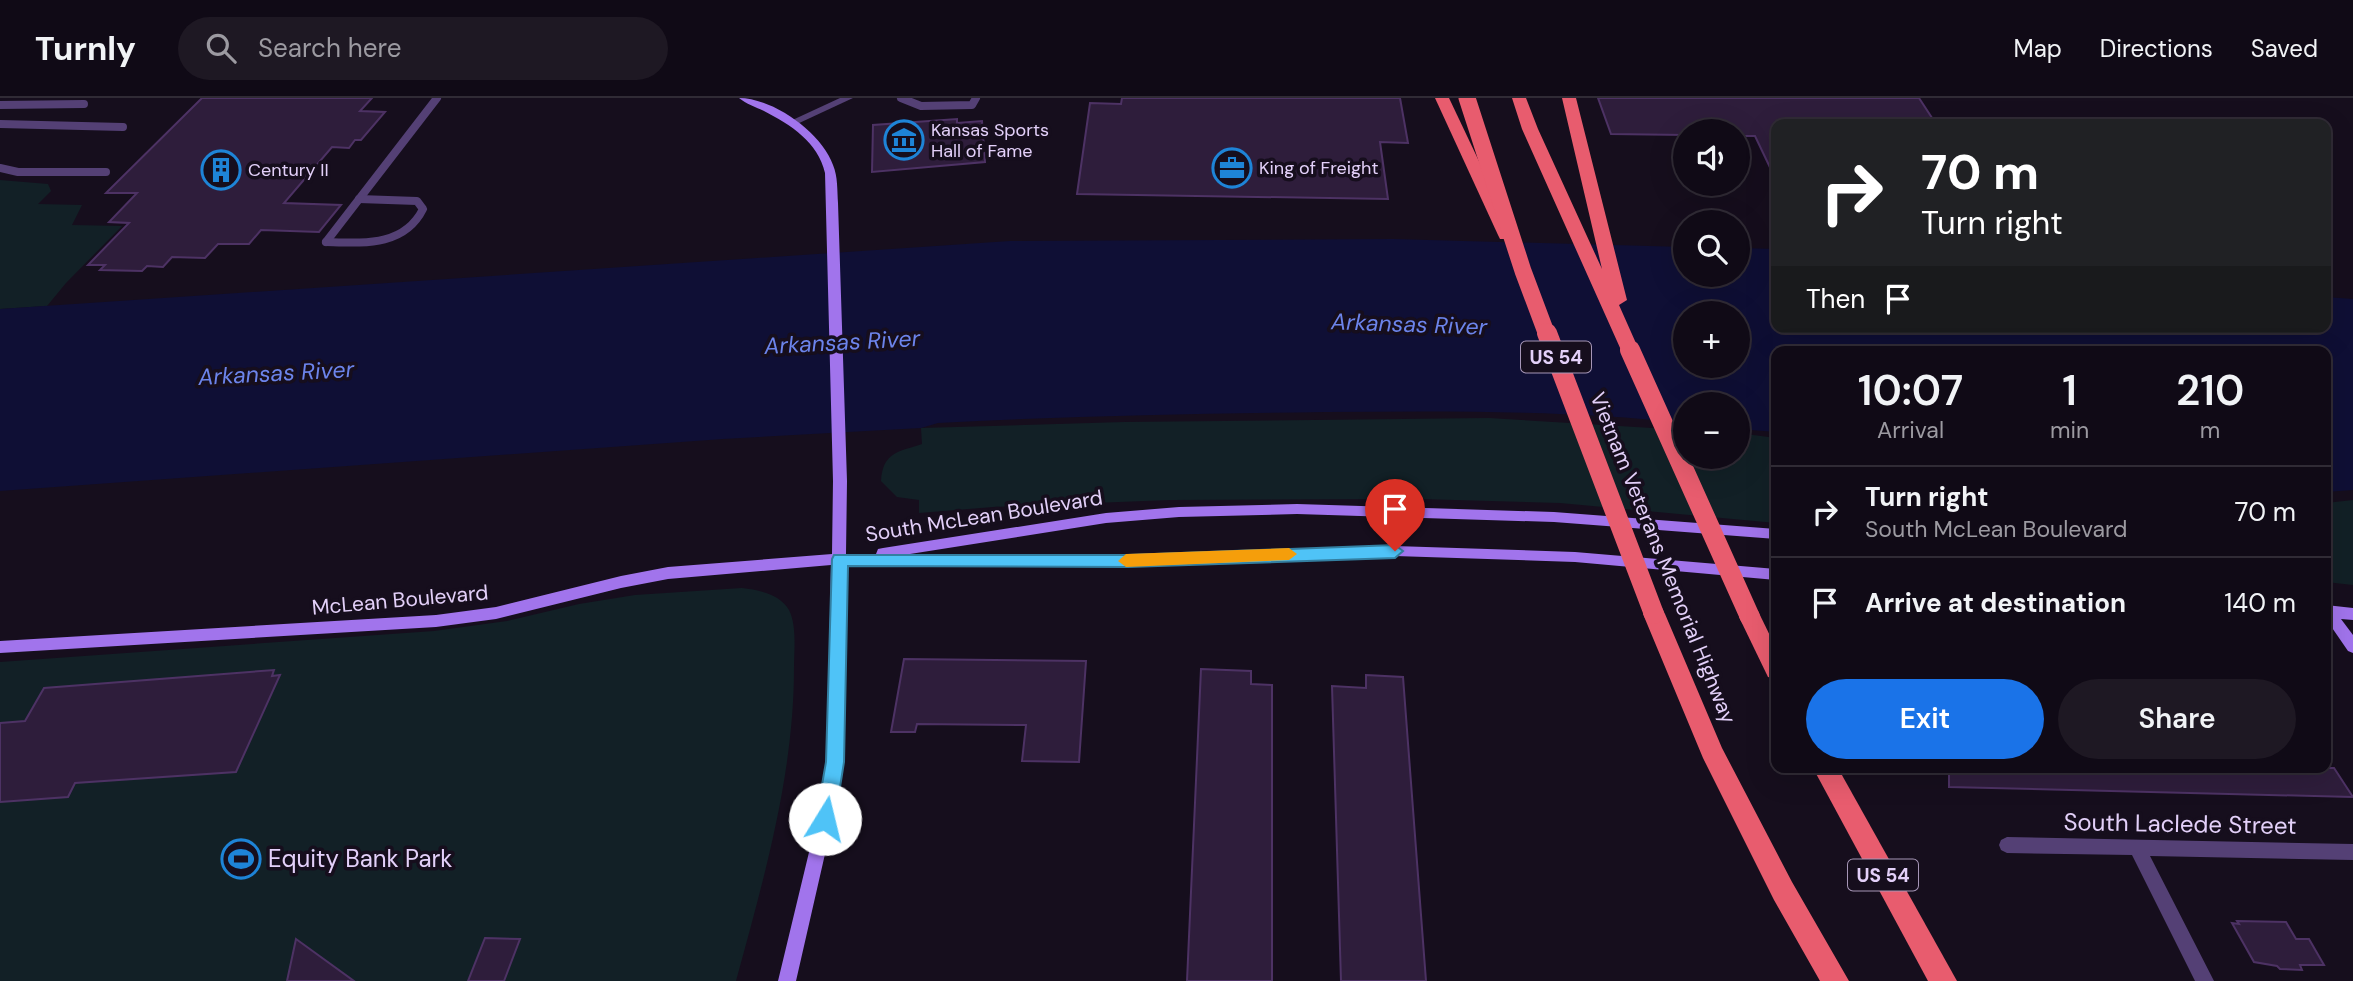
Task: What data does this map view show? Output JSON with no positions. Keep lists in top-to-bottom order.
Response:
{
  "streets": {
    "highway": ["US 54", "Vietnam Veterans Memorial Highway"],
    "main road": ["South McLean Boulevard", "McLean Boulevard"],
    "street": ["South Laclede Street"]
  },
  "crossings": [
    ["South McLean Boulevard", "McLean Boulevard"]
  ],
  "water": ["Arkansas River"],
  "places": {
    "museum": ["Kansas Sports Hall of Fame"],
    "office": ["King of Freight"],
    "building": ["Century II"],
    "sports": ["Equity Bank Park"]
  },
  "page": {
    "header": "Turnly",
    "search": "Search here",
    "nav": ["Map", "Directions", "Saved"],
    "map_buttons": ["+", "−"],
    "turn": ["70 m", "Turn right"],
    "then": "Then",
    "eta": [
      "10:07",
      "Arrival",
      "1",
      "min",
      "210",
      "m"
    ],
    "list": [
      {
        "name": "Turn right",
        "note": "South McLean Boulevard",
        "value": "70 m"
      },
      {
        "name": "Arrive at destination",
        "value": "140 m"
      }
    ],
    "buttons": ["Exit", "Share"]
  }
}
